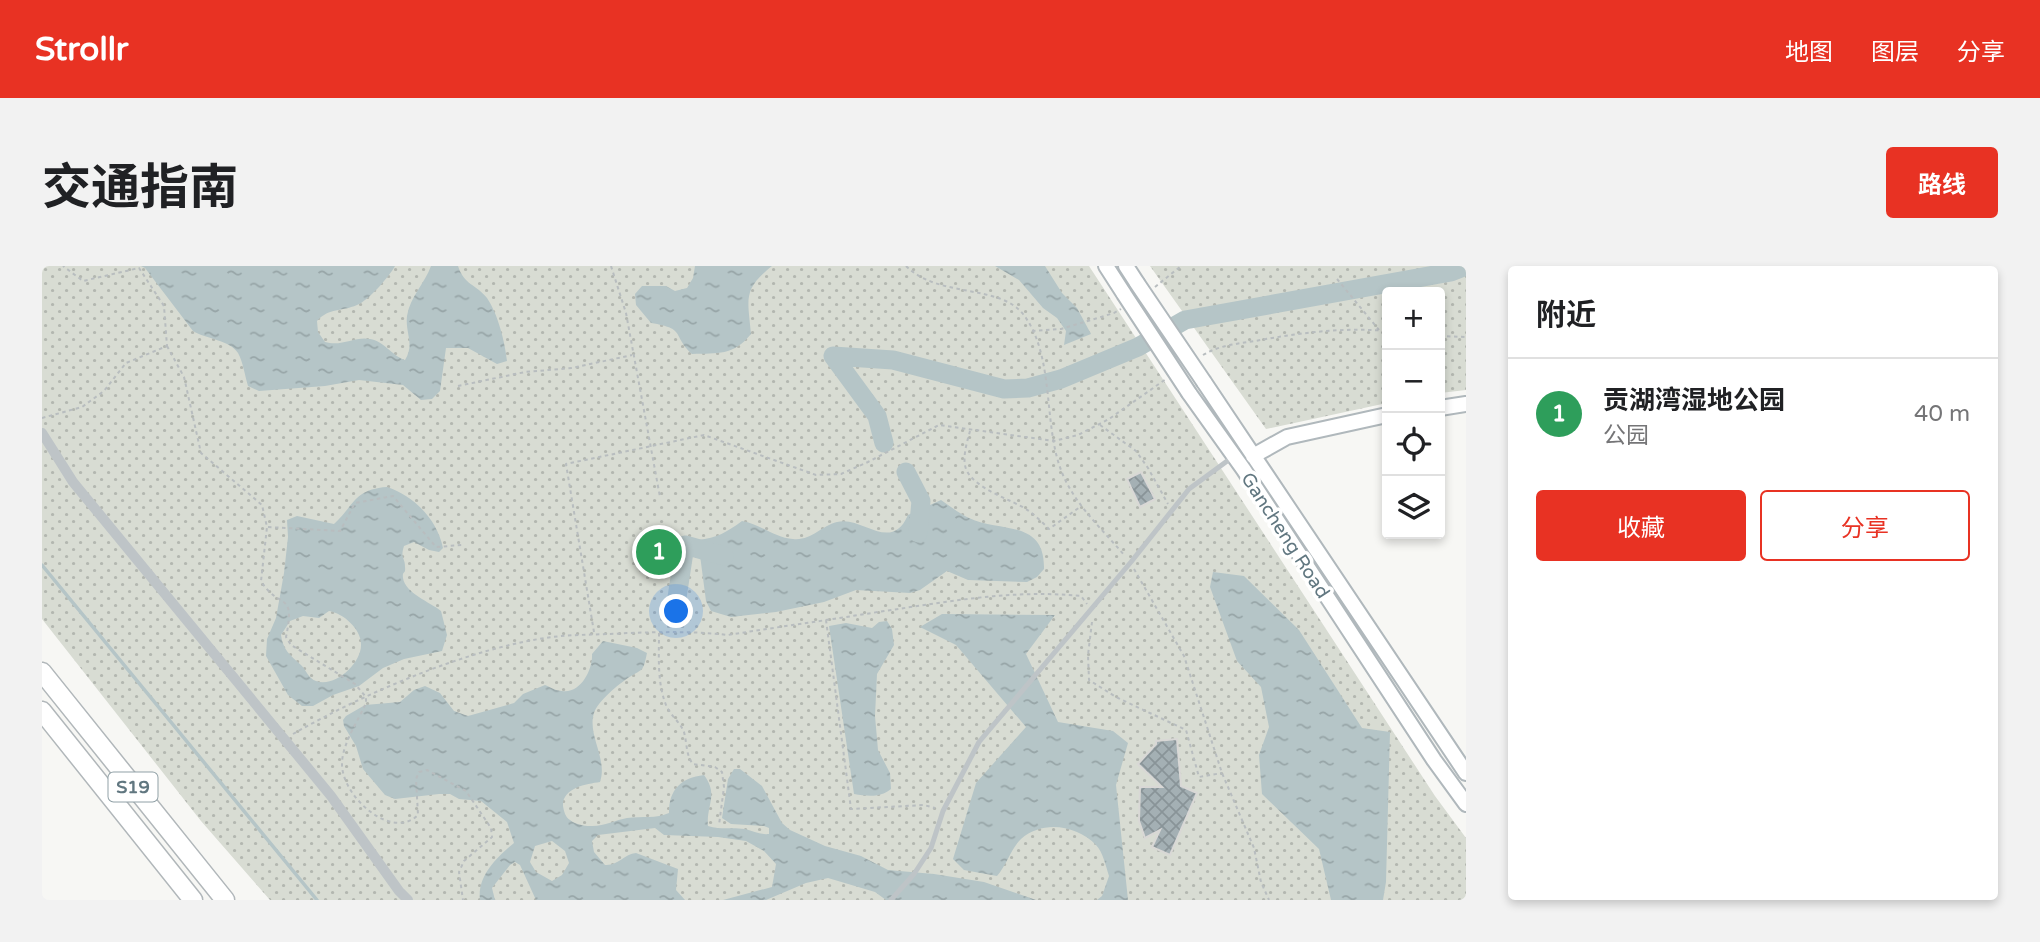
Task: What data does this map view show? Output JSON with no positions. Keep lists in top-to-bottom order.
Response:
{
  "streets": {
    "highway": ["S19"],
    "street": ["Gancheng Road"]
  },
  "page": {
    "header": "Strollr",
    "nav": ["地图", "图层", "分享"],
    "title": "交通指南",
    "buttons": [
      "路线",
      ["收藏", "分享"]
    ],
    "heading": "附近",
    "map_buttons": ["+", "−"],
    "list": [
      {
        "mark": "1",
        "name": "贡湖湾湿地公园",
        "note": "公园",
        "value": "40 m"
      }
    ],
    "pins": "1"
  }
}
